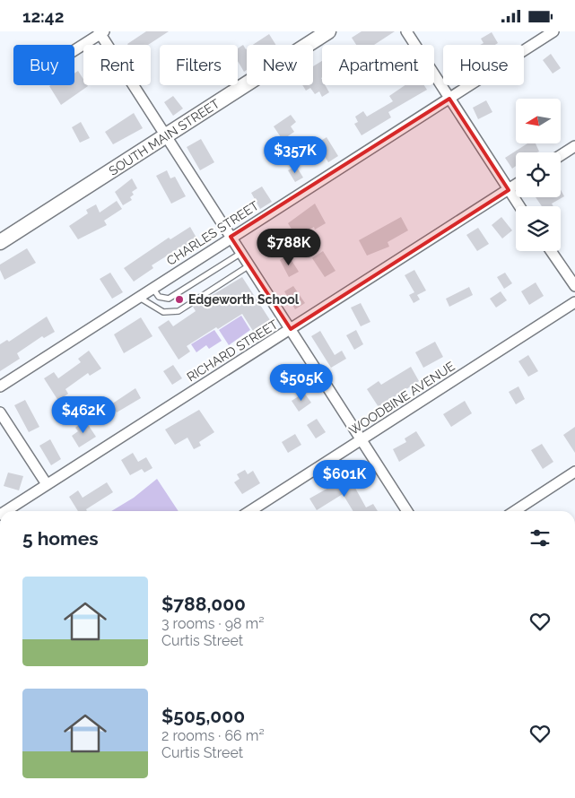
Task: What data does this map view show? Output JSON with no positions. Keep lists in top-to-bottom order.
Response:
{
  "streets": {
    "street": [
      "SOUTH MAIN STREET",
      "CHARLES STREET",
      "RICHARD STREET",
      "WOODBINE AVENUE"
    ]
  },
  "places": ["Edgeworth School"],
  "north": "left",
  "page": {
    "status": "12:42",
    "chip": [
      "Buy",
      "Rent",
      "Filters",
      "New",
      "Apartment",
      "House"
    ],
    "price": [
      "$357K",
      "$788K",
      "$505K",
      "$462K",
      "$601K"
    ],
    "heading": "5 homes",
    "list": [
      {
        "name": "$788,000",
        "note": "3 rooms · 98 m² · Curtis Street"
      },
      {
        "name": "$505,000",
        "note": "2 rooms · 66 m² · Curtis Street"
      }
    ]
  }
}
